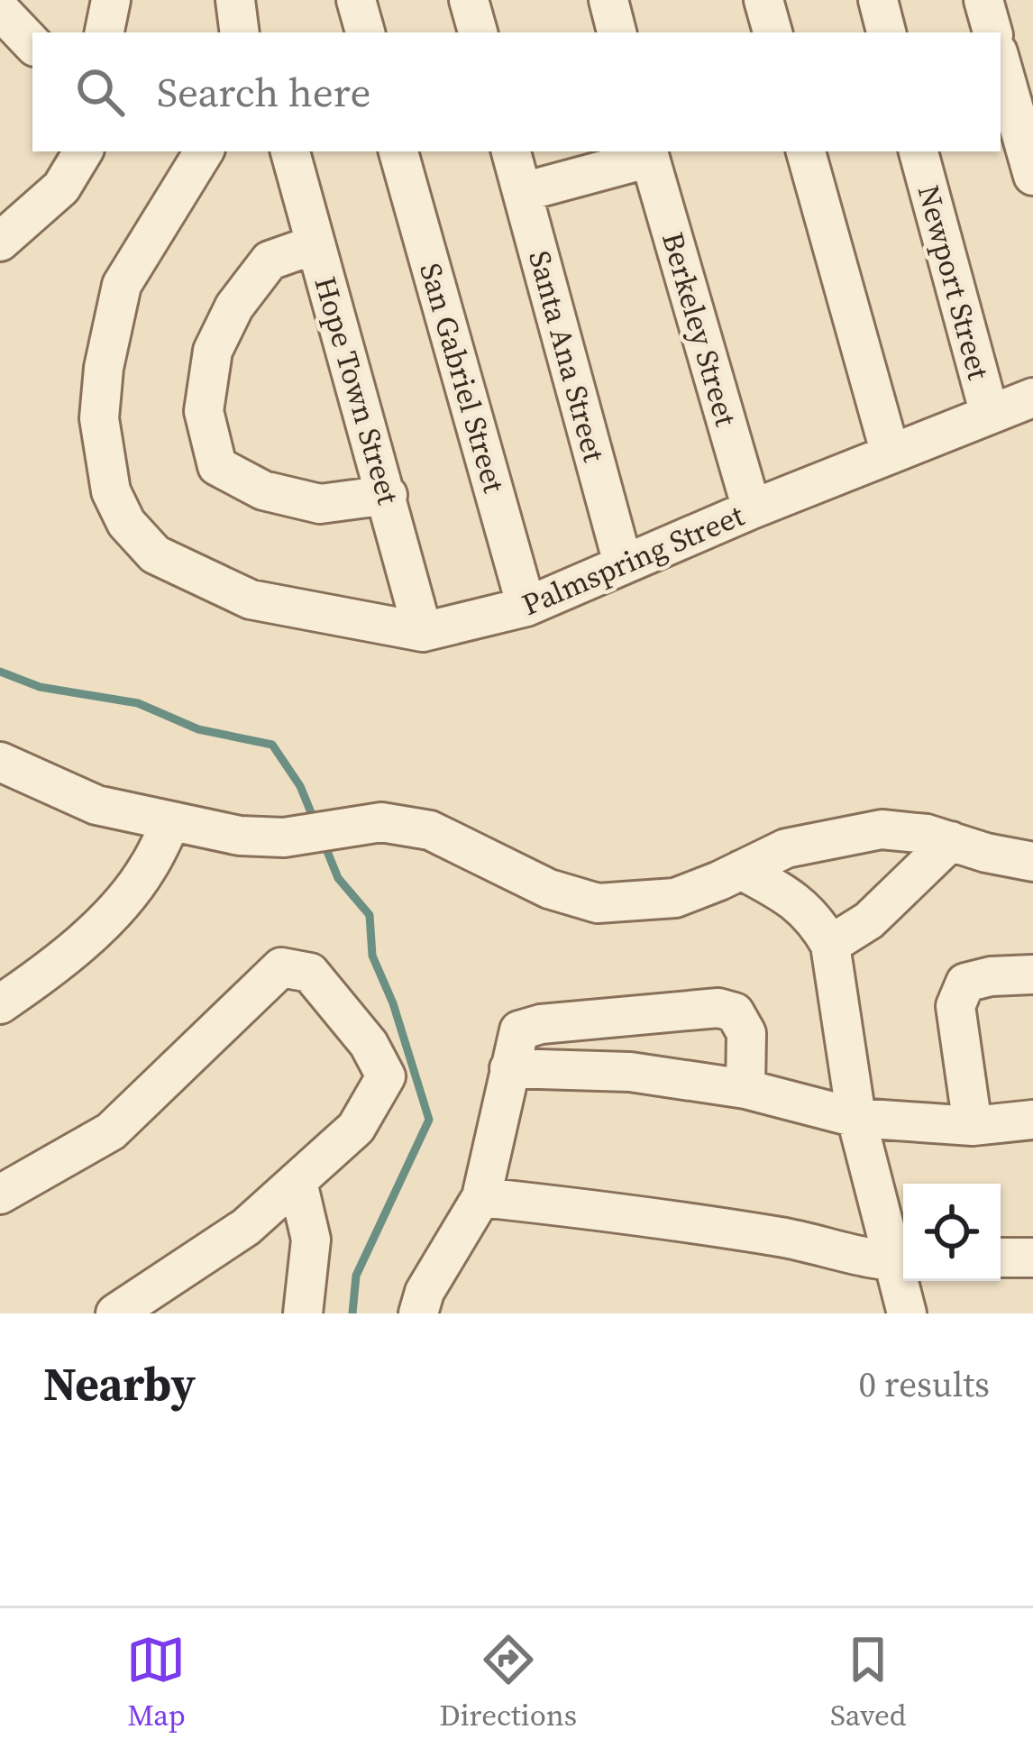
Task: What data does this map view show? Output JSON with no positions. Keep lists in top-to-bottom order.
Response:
{
  "streets": {
    "street": [
      "Newport Street",
      "Berkeley Street",
      "Santa Ana Street",
      "San Gabriel Street",
      "Hope Town Street",
      "Palmspring Street"
    ]
  },
  "crossings": [
    ["Newport Street", "Palmspring Street"],
    ["Berkeley Street", "Palmspring Street"],
    ["Santa Ana Street", "Palmspring Street"],
    ["San Gabriel Street", "Palmspring Street"],
    ["Hope Town Street", "Palmspring Street"]
  ],
  "page": {
    "search": "Search here",
    "heading": ["Nearby", "0 results"],
    "nav": ["Map", "Directions", "Saved"]
  }
}
